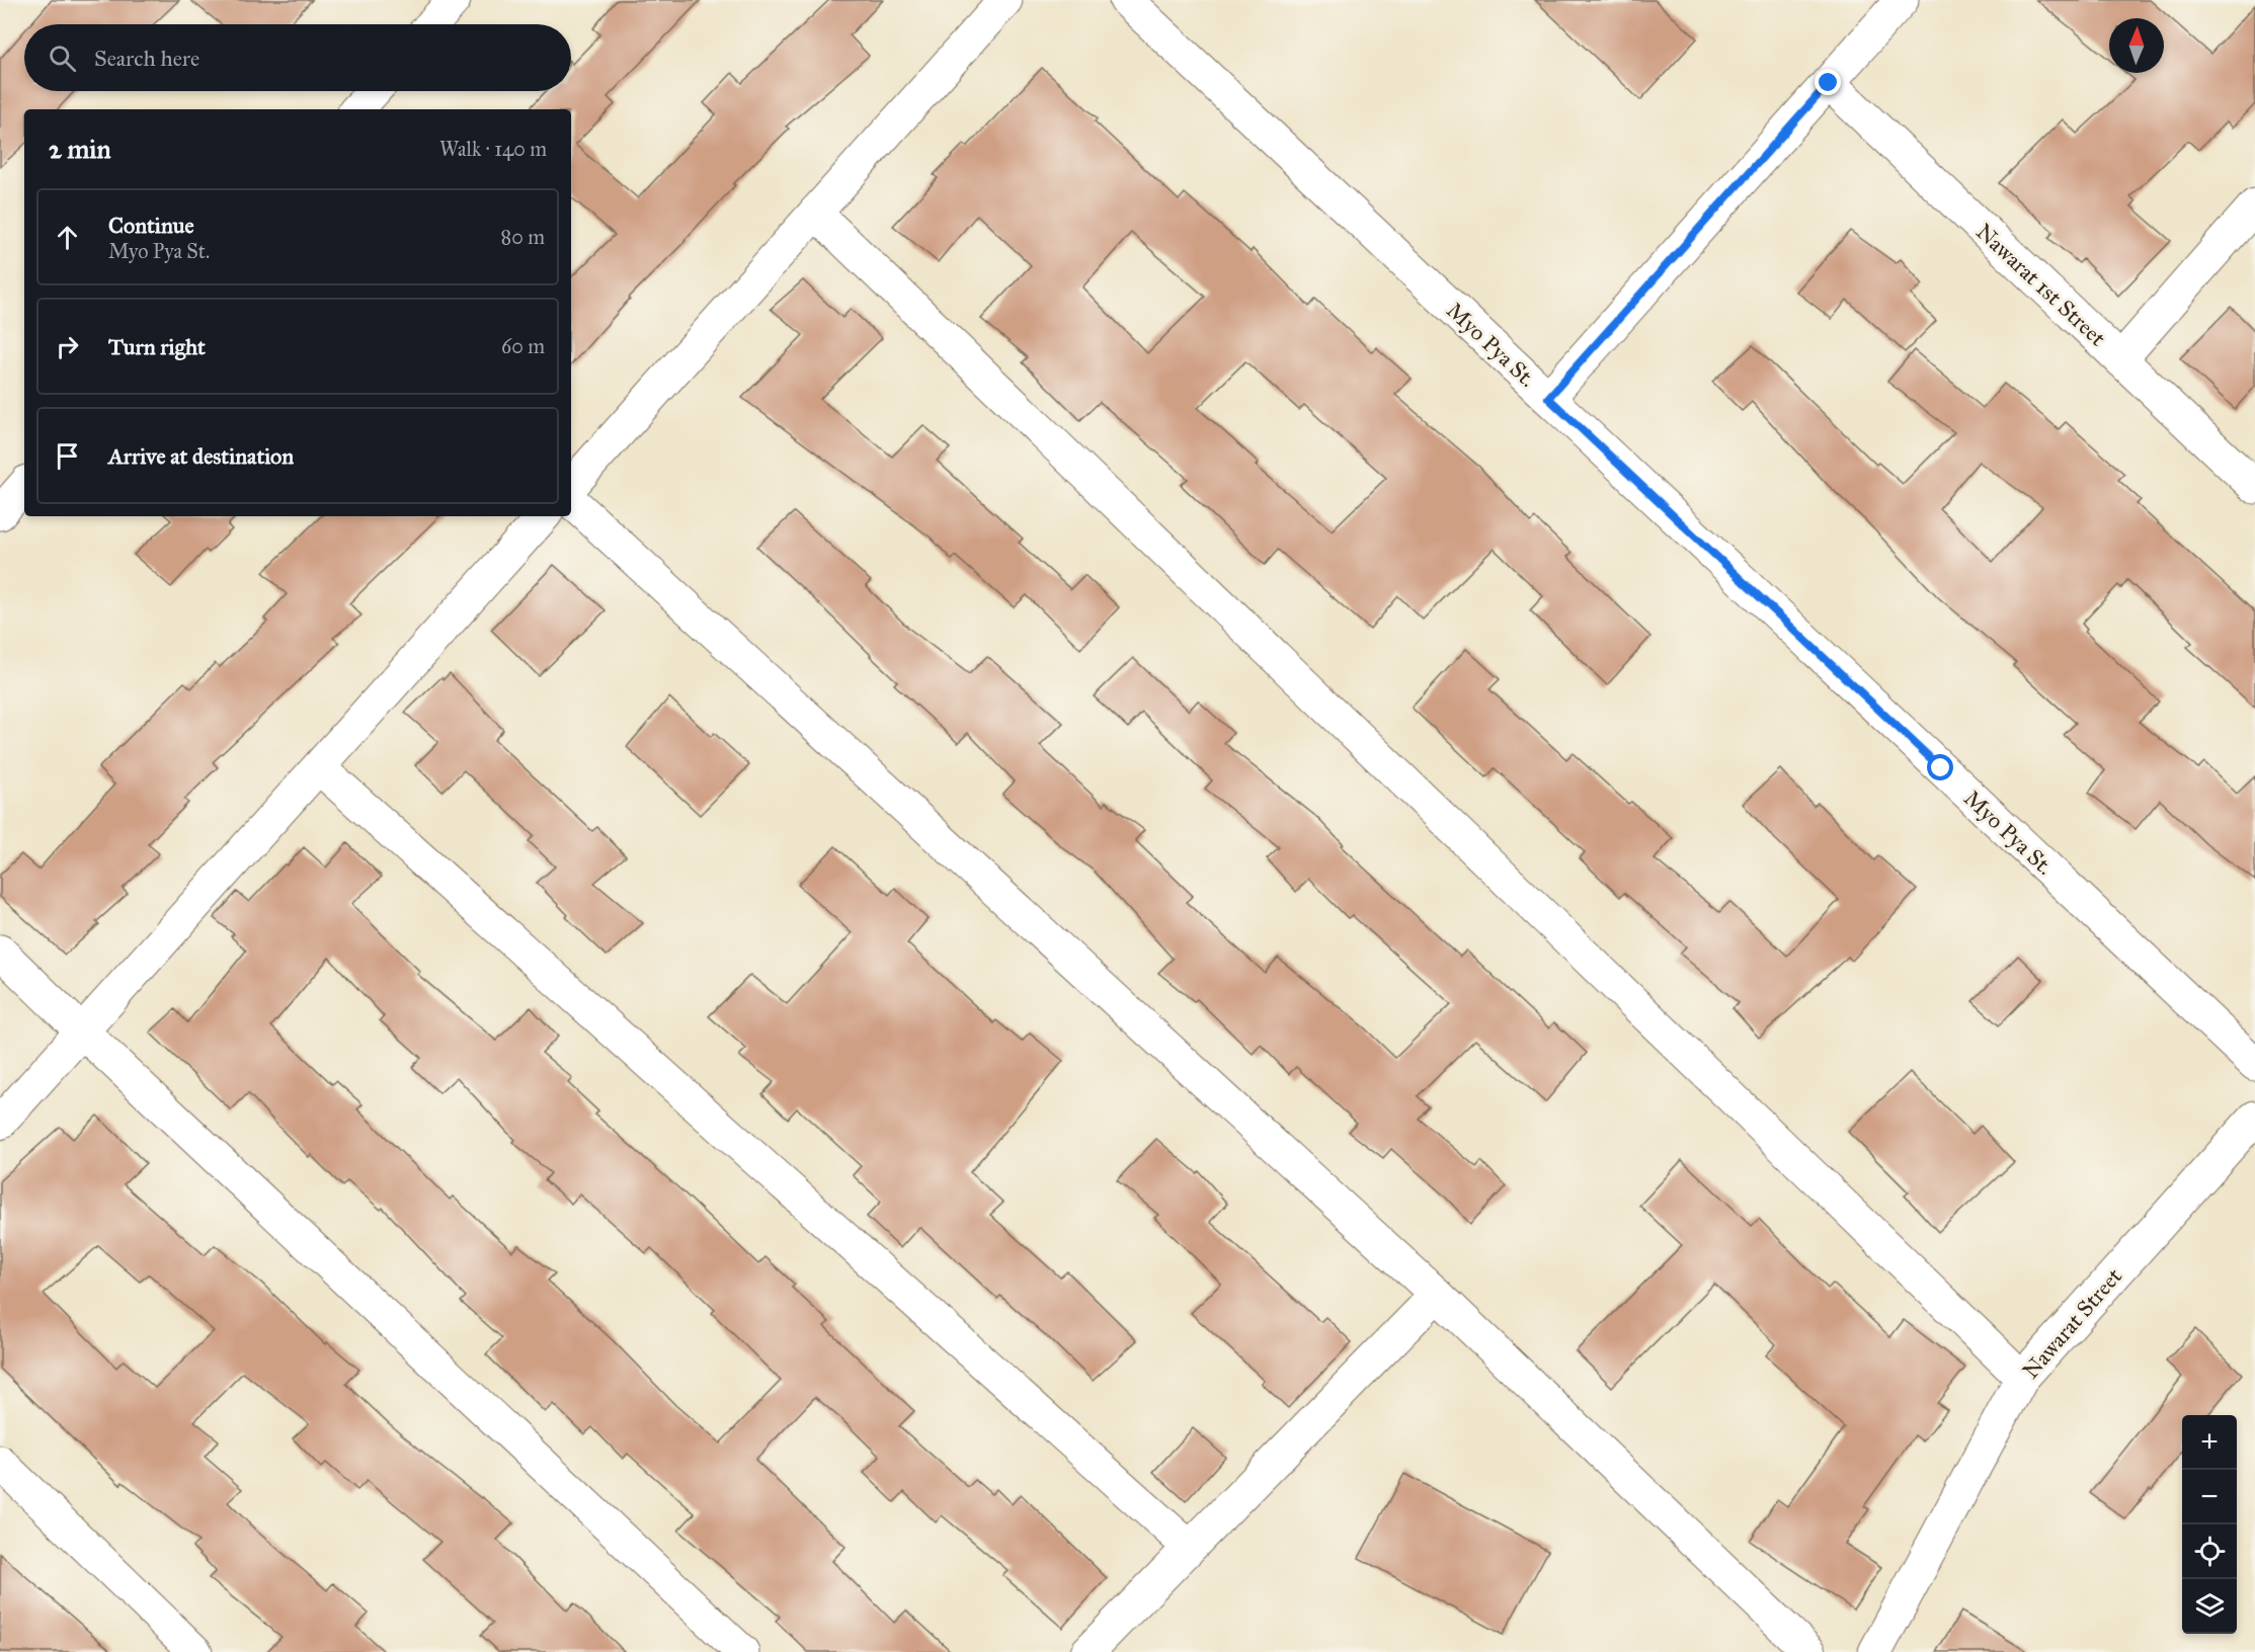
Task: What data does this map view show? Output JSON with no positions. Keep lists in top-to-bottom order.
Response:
{
  "streets": {
    "street": ["Nawarat 1st Street", "Myo Pya St.", "Nawarat Street"]
  },
  "north": "top",
  "page": {
    "search": "Search here",
    "heading": ["2 min", "Walk · 140 m"],
    "list": [
      ["Continue", "Myo Pya St.", "80 m"],
      ["Turn right", "60 m"],
      "Arrive at destination"
    ],
    "map_buttons": ["+", "−"]
  }
}
